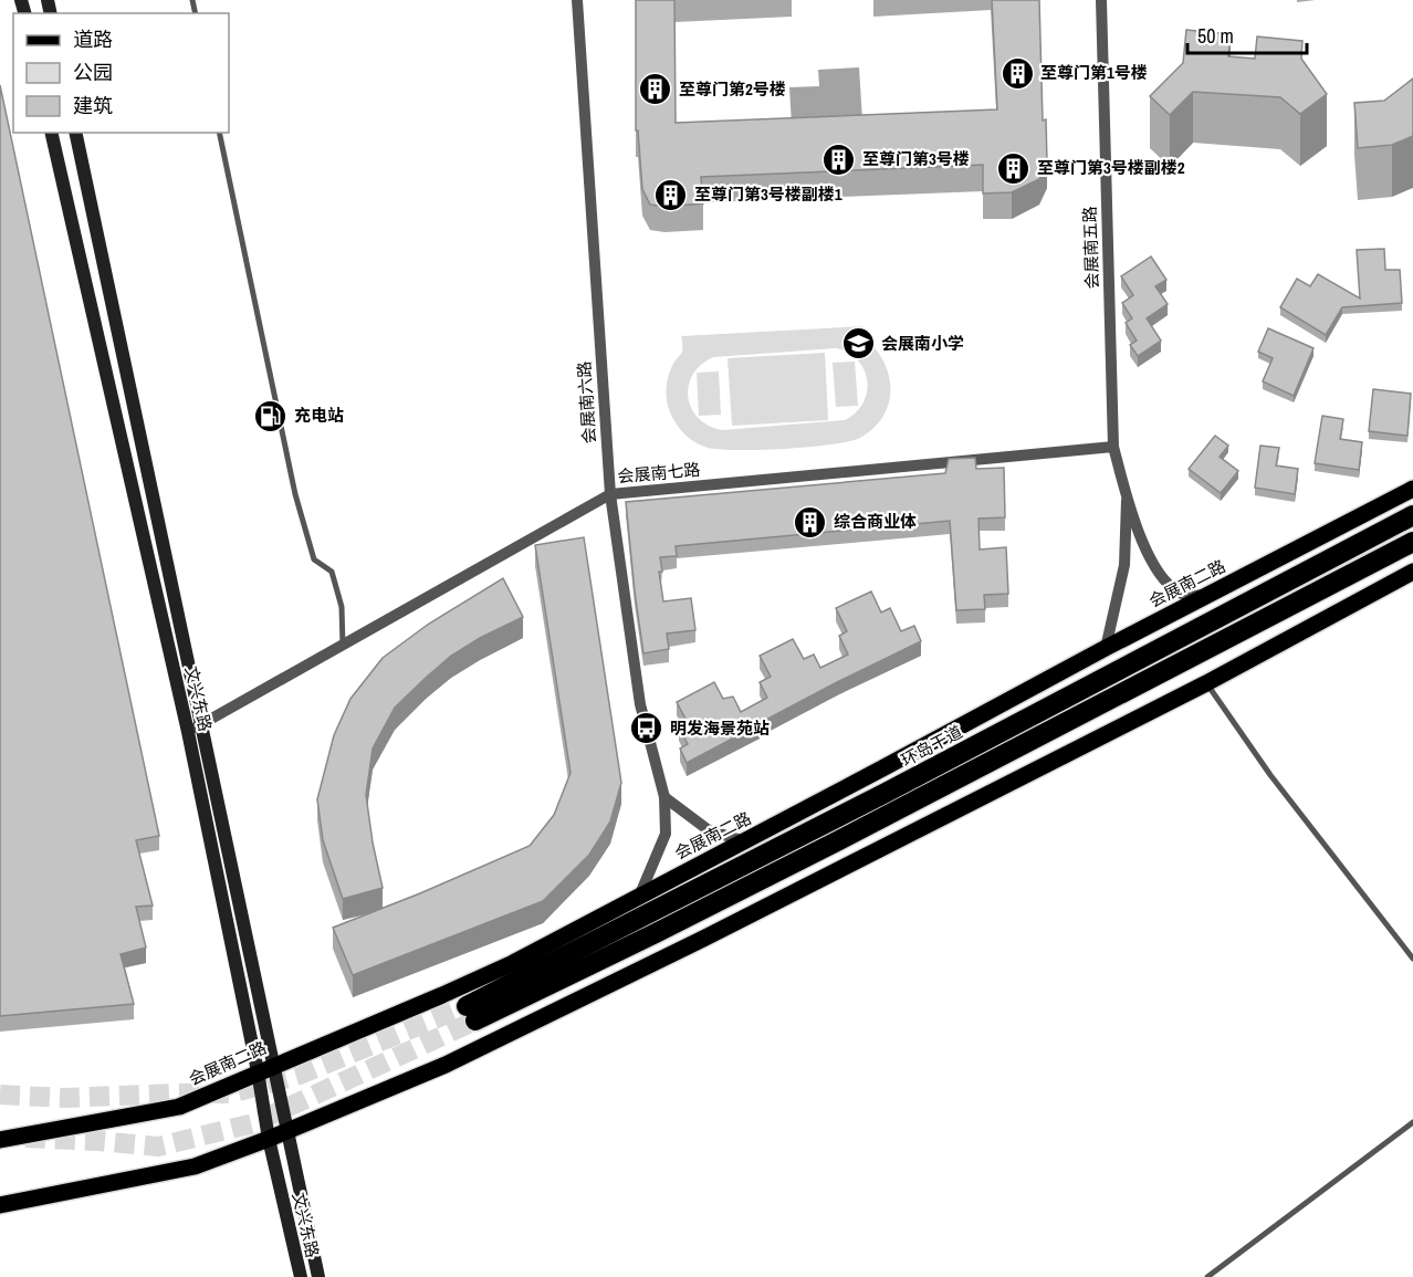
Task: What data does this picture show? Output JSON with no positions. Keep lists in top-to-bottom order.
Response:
{
  "streets": {
    "highway": ["环岛干道"],
    "main road": ["会展南二路", "文兴东路"],
    "street": ["会展南五路", "会展南六路", "会展南七路"]
  },
  "crossings": [
    ["会展南五路", "会展南七路"],
    ["会展南六路", "会展南七路"],
    ["会展南六路", "会展南二路"],
    ["会展南七路", "文兴东路"],
    ["会展南二路", "文兴东路"]
  ],
  "places": {
    "building": [
      "至尊门第1号楼",
      "至尊门第2号楼",
      "至尊门第3号楼",
      "至尊门第3号楼副楼2",
      "至尊门第3号楼副楼1",
      "综合商业体"
    ],
    "school or university": ["会展南小学"],
    "fuel station": ["充电站"],
    "bus stop": ["明发海景苑站"]
  },
  "legend": ["道路", "公园", "建筑"],
  "scale_bar": "50 m"
}
